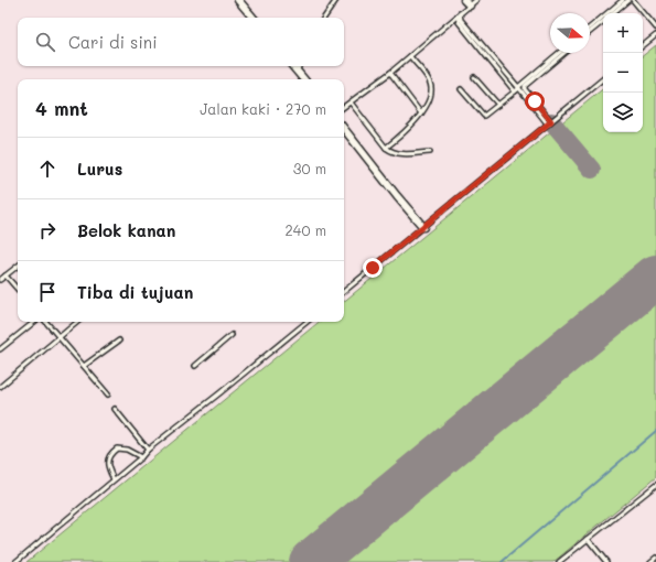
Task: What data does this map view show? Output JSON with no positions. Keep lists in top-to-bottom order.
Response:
{
  "north": "right",
  "page": {
    "map_buttons": ["+", "−"],
    "search": "Cari di sini",
    "heading": ["4 mnt", "Jalan kaki · 270 m"],
    "list": [
      ["Lurus", "30 m"],
      ["Belok kanan", "240 m"],
      "Tiba di tujuan"
    ]
  }
}
